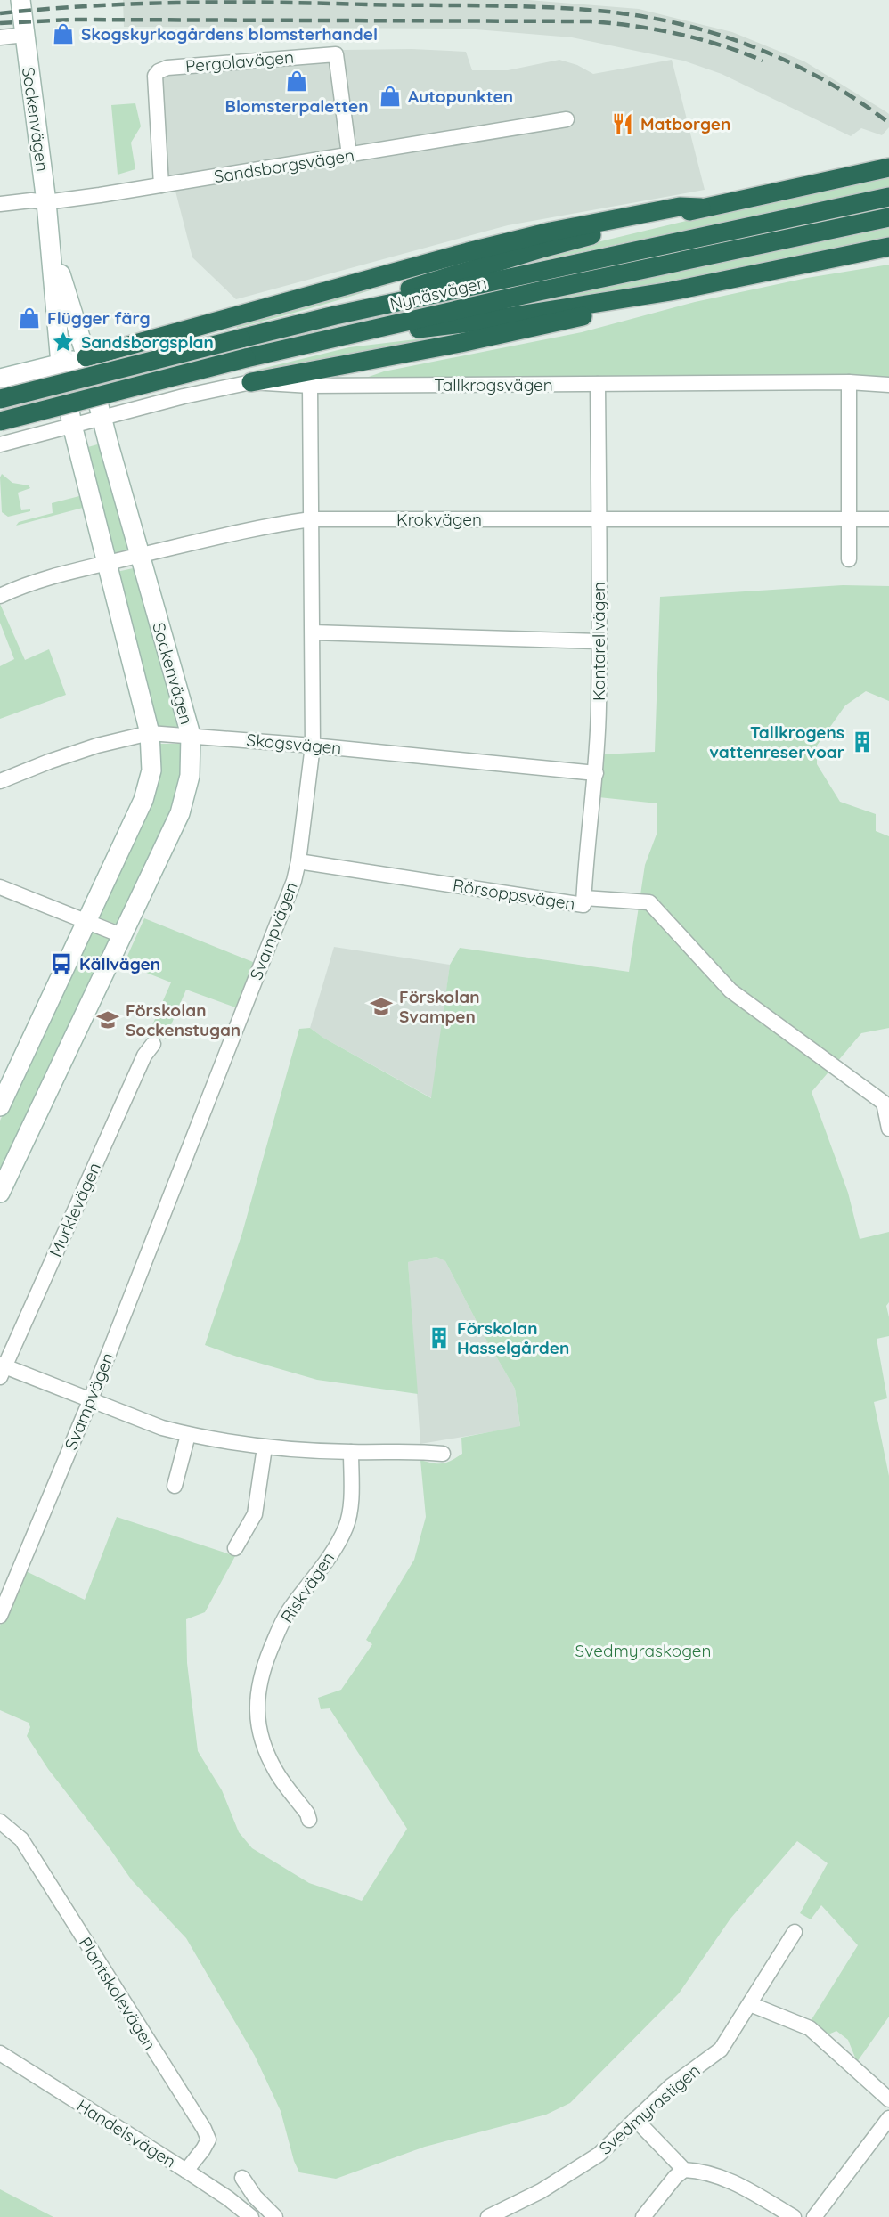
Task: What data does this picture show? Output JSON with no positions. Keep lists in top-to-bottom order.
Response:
{
  "streets": {
    "highway": ["Nynäsvägen"],
    "street": [
      "Pergolavägen",
      "Sockenvägen",
      "Sandsborgsvägen",
      "Tallkrogsvägen",
      "Krokvägen",
      "Kantarellvägen",
      "Skogsvägen",
      "Rörsoppsvägen",
      "Svampvägen",
      "Murklevägen",
      "Riskvägen",
      "Plantskolevägen",
      "Svedmyrastigen",
      "Handelsvägen"
    ]
  },
  "crossings": [
    ["Pergolavägen", "Sandsborgsvägen"],
    ["Sockenvägen", "Sandsborgsvägen"],
    ["Sockenvägen", "Tallkrogsvägen"],
    ["Sockenvägen", "Krokvägen"],
    ["Sockenvägen", "Skogsvägen"],
    ["Tallkrogsvägen", "Kantarellvägen"],
    ["Tallkrogsvägen", "Svampvägen"],
    ["Krokvägen", "Kantarellvägen"],
    ["Krokvägen", "Svampvägen"],
    ["Kantarellvägen", "Skogsvägen"],
    ["Kantarellvägen", "Rörsoppsvägen"],
    ["Skogsvägen", "Svampvägen"],
    ["Rörsoppsvägen", "Svampvägen"],
    ["Plantskolevägen", "Handelsvägen"]
  ],
  "parks": ["Svedmyraskogen"],
  "places": {
    "shop": [
      "Skogskyrkogårdens blomsterhandel",
      "Blomsterpaletten",
      "Autopunkten",
      "Flügger färg"
    ],
    "restaurant": ["Matborgen"],
    "place": ["Sandsborgsplan"],
    "building": ["Tallkrogens vattenreservoar", "Förskolan Hasselgården"],
    "bus stop": ["Källvägen"],
    "school or university": ["Förskolan Svampen", "Förskolan Sockenstugan"]
  }
}
